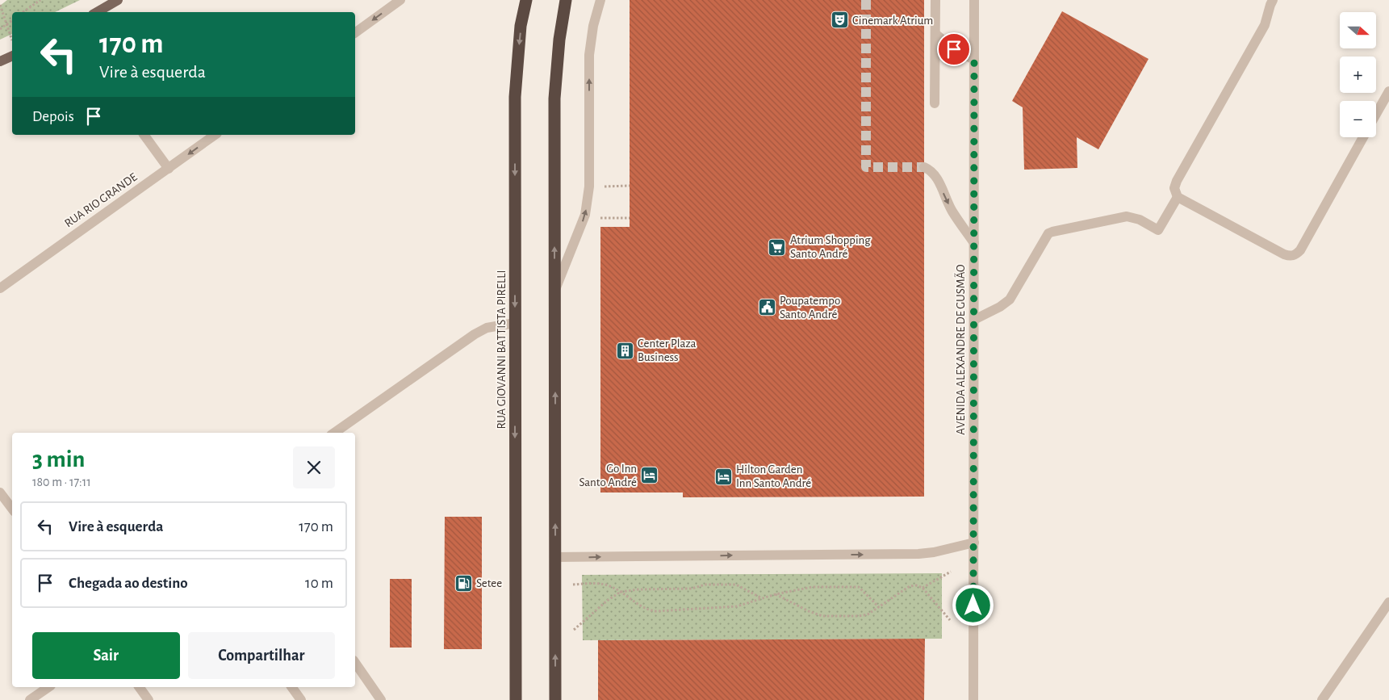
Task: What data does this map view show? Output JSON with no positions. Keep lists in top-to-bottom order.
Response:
{
  "streets": {
    "highway": ["RUA GIOVANNI BATTISTA PIRELLI"],
    "street": ["RUA RIO GRANDE", "AVENIDA ALEXANDRE DE GUSMÃO"]
  },
  "places": {
    "theatre": ["Cinemark Atrium"],
    "supermarket": ["Atrium Shopping Santo André"],
    "public building": ["Poupatempo Santo André"],
    "building": ["Center Plaza Business"],
    "hotel": ["Go Inn Santo André", "Hilton Garden Inn Santo André"],
    "fuel station": ["Setee"]
  },
  "north": "right",
  "page": {
    "map_buttons": ["+", "−"],
    "turn": ["170 m", "Vire à esquerda"],
    "then": "Depois",
    "heading": ["3 min", "180 m · 17:11"],
    "list": [
      {
        "name": "Vire à esquerda",
        "value": "170 m"
      },
      {
        "name": "Chegada ao destino",
        "value": "10 m"
      }
    ],
    "buttons": ["Sair", "Compartilhar"]
  }
}
